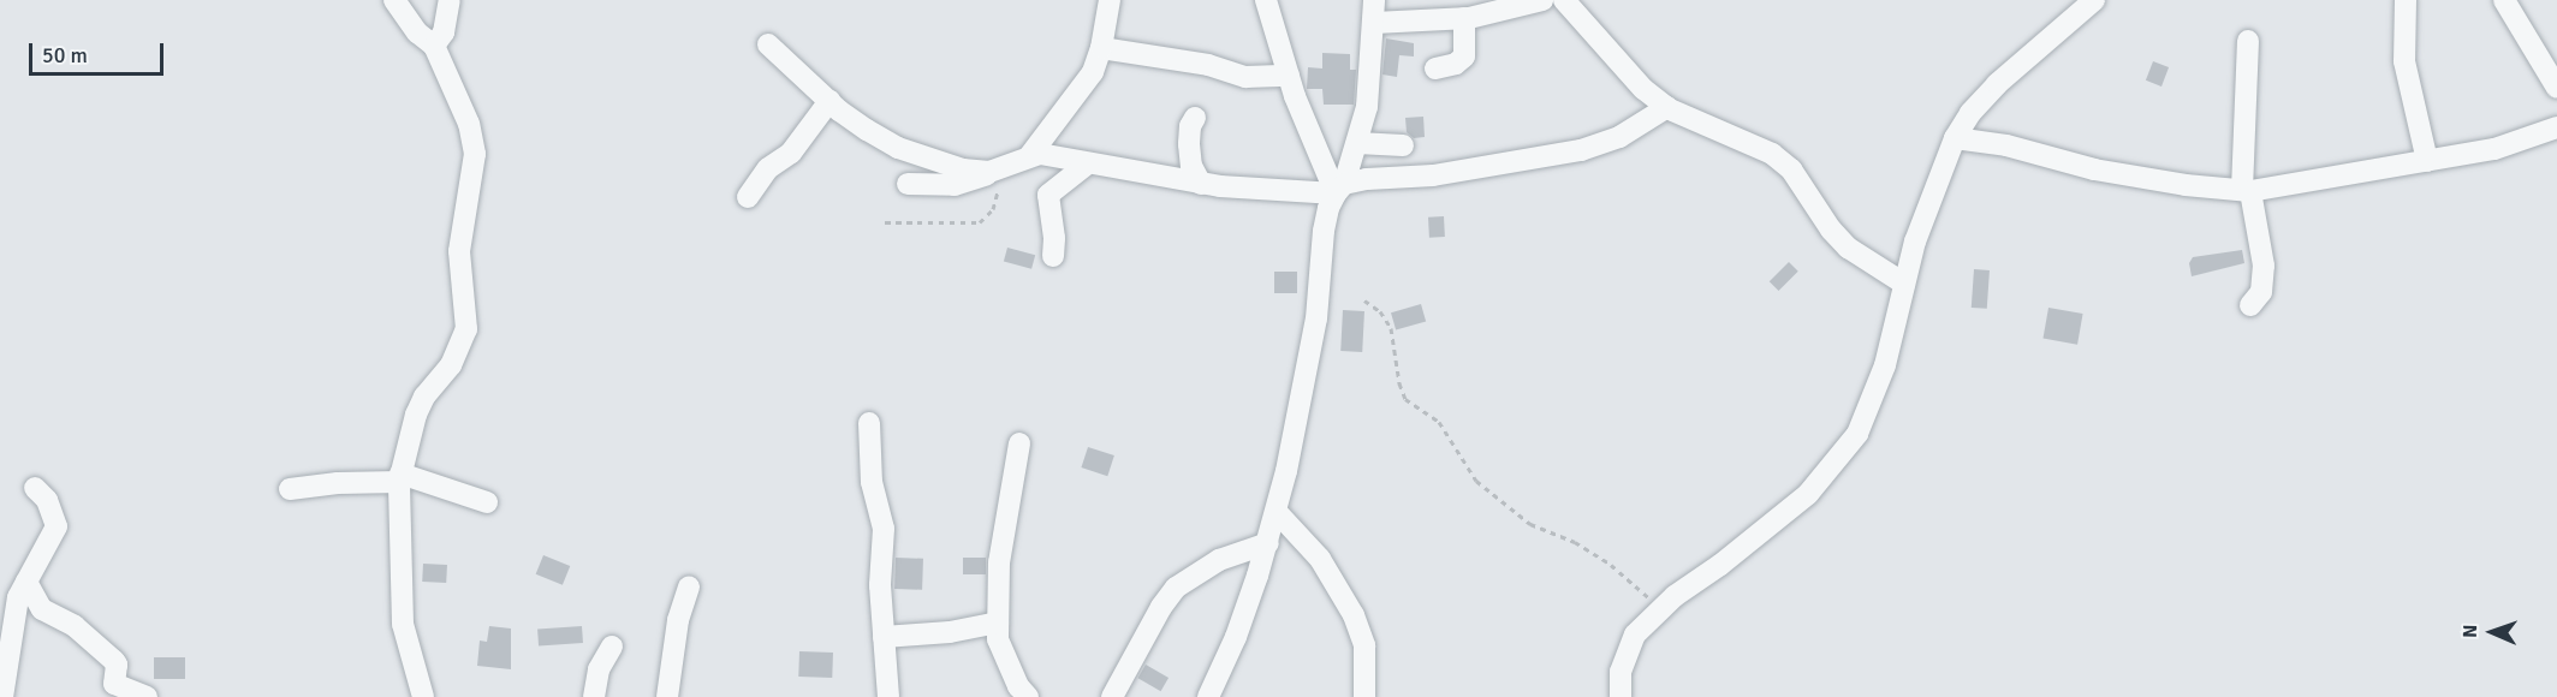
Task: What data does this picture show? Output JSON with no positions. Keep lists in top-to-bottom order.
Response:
{
  "scale_bar": "50 m",
  "north": "left"
}
